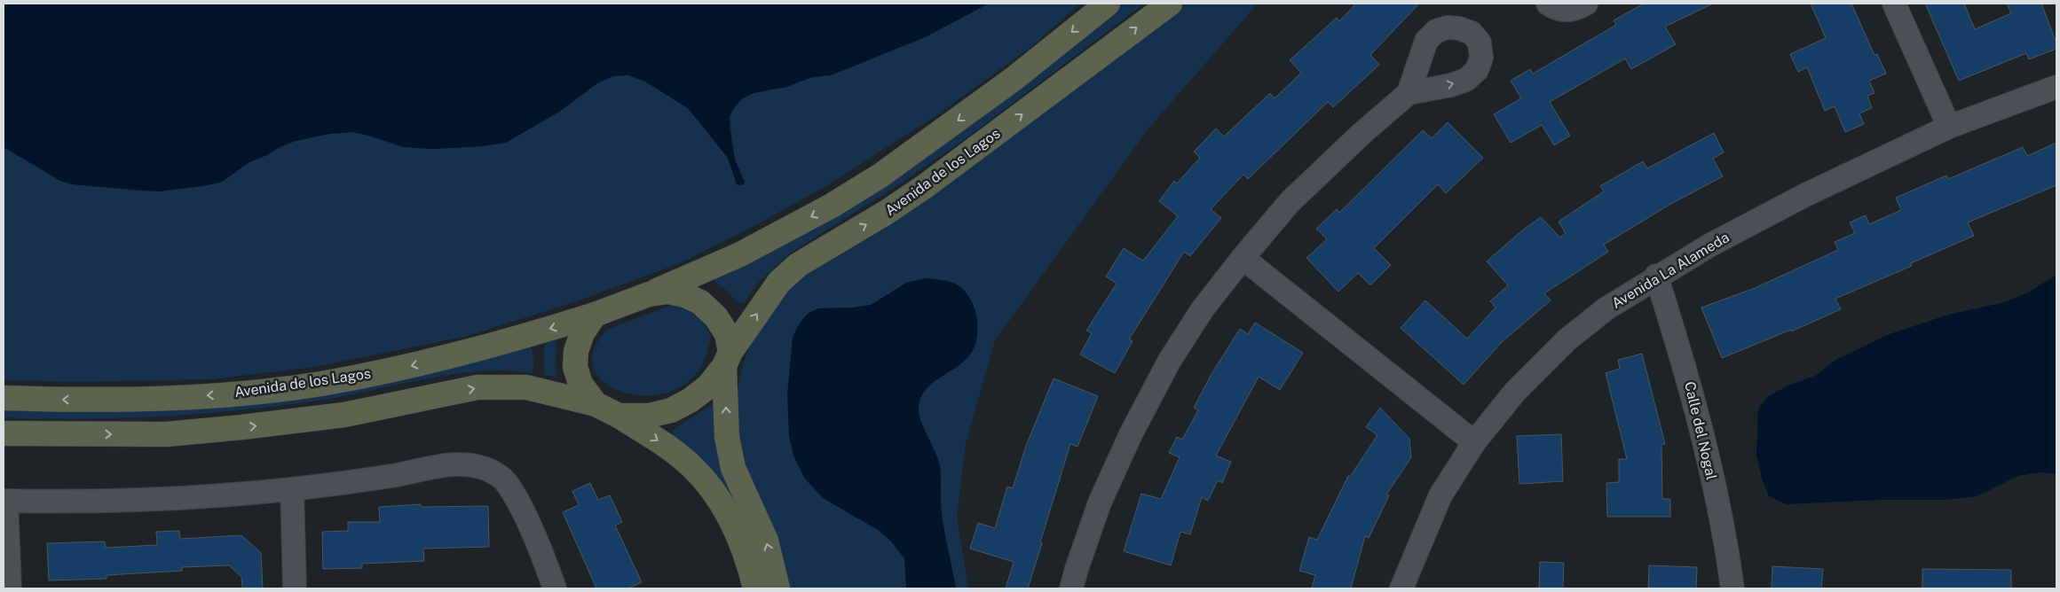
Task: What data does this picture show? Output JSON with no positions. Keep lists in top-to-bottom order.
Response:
{
  "streets": {
    "street": ["Avenida de los Lagos", "Avenida La Alameda", "Calle del Nogal"]
  },
  "crossings": [
    ["Avenida La Alameda", "Calle del Nogal"]
  ]
}
